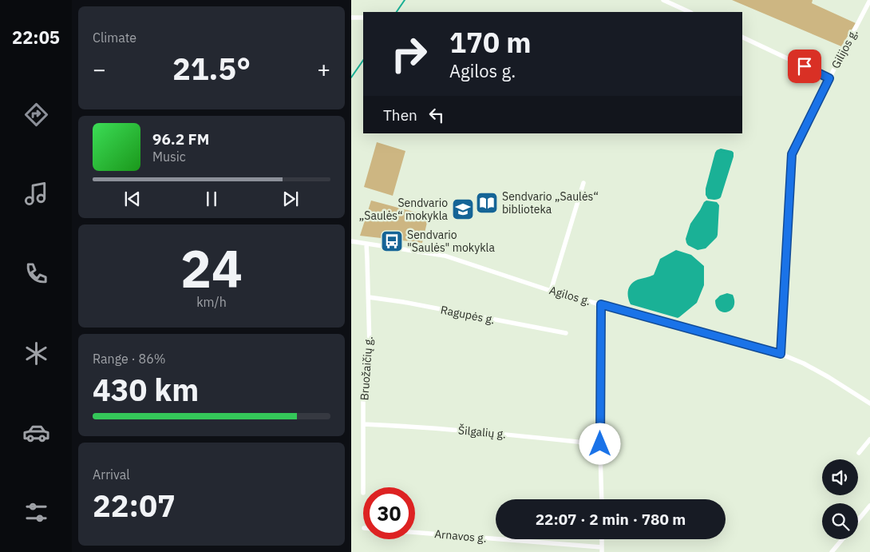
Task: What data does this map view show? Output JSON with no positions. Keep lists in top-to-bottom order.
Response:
{
  "streets": {
    "street": [
      "Gilijos g.",
      "Agilos g.",
      "Ragupės g.",
      "Bruožaičių g.",
      "Šilgalių g.",
      "Arnavos g."
    ]
  },
  "crossings": [
    ["Gilijos g.", "Agilos g."],
    ["Agilos g.", "Bruožaičių g."],
    ["Ragupės g.", "Bruožaičių g."],
    ["Bruožaičių g.", "Šilgalių g."]
  ],
  "places": {
    "library": ["Sendvario „Saulės“ biblioteka"],
    "school or university": ["Sendvario „Saulės“ mokykla"],
    "bus stop": ["Sendvario \"Saulės\" mokykla"]
  },
  "page": {
    "tabs": "22:05",
    "tile": [
      "Climate",
      ["24", "km/h"],
      ["Range · 86%", "430 km"],
      ["Arrival", "22:07"]
    ],
    "turn": ["170 m", "Agilos g."],
    "heat": ["−", "21.5°", "+"],
    "then": "Then",
    "song": ["96.2 FM", "Music"],
    "limit": "30",
    "trip": "22:07 · 2 min · 780 m"
  }
}
